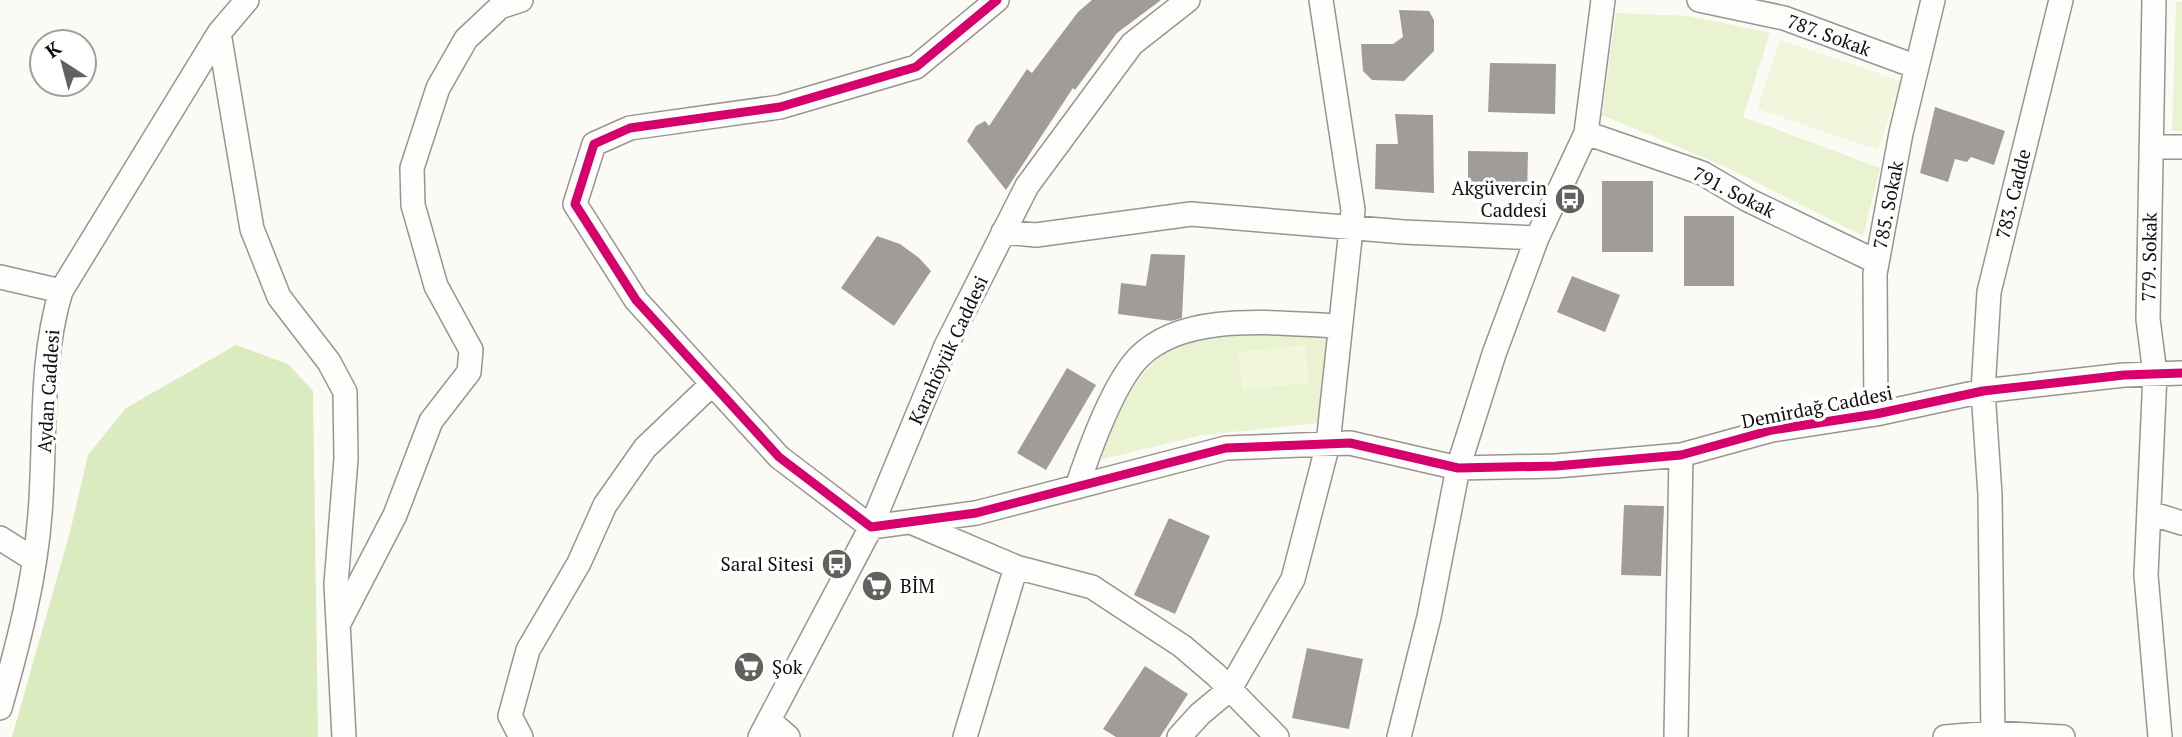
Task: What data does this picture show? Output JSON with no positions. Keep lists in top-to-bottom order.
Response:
{
  "streets": {
    "street": [
      "787. Sokak",
      "791. Sokak",
      "783. Cadde",
      "785. Sokak",
      "779. Sokak",
      "Karahöyük Caddesi",
      "Aydan Caddesi",
      "Demirdağ Caddesi"
    ]
  },
  "crossings": [
    ["787. Sokak", "785. Sokak"],
    ["791. Sokak", "785. Sokak"],
    ["783. Cadde", "Demirdağ Caddesi"],
    ["785. Sokak", "Demirdağ Caddesi"],
    ["779. Sokak", "Demirdağ Caddesi"],
    ["Karahöyük Caddesi", "Demirdağ Caddesi"]
  ],
  "places": {
    "bus stop": ["Akgüvercin Caddesi", "Saral Sitesi"],
    "supermarket": ["BİM", "Şok"]
  },
  "north": "top left"
}
